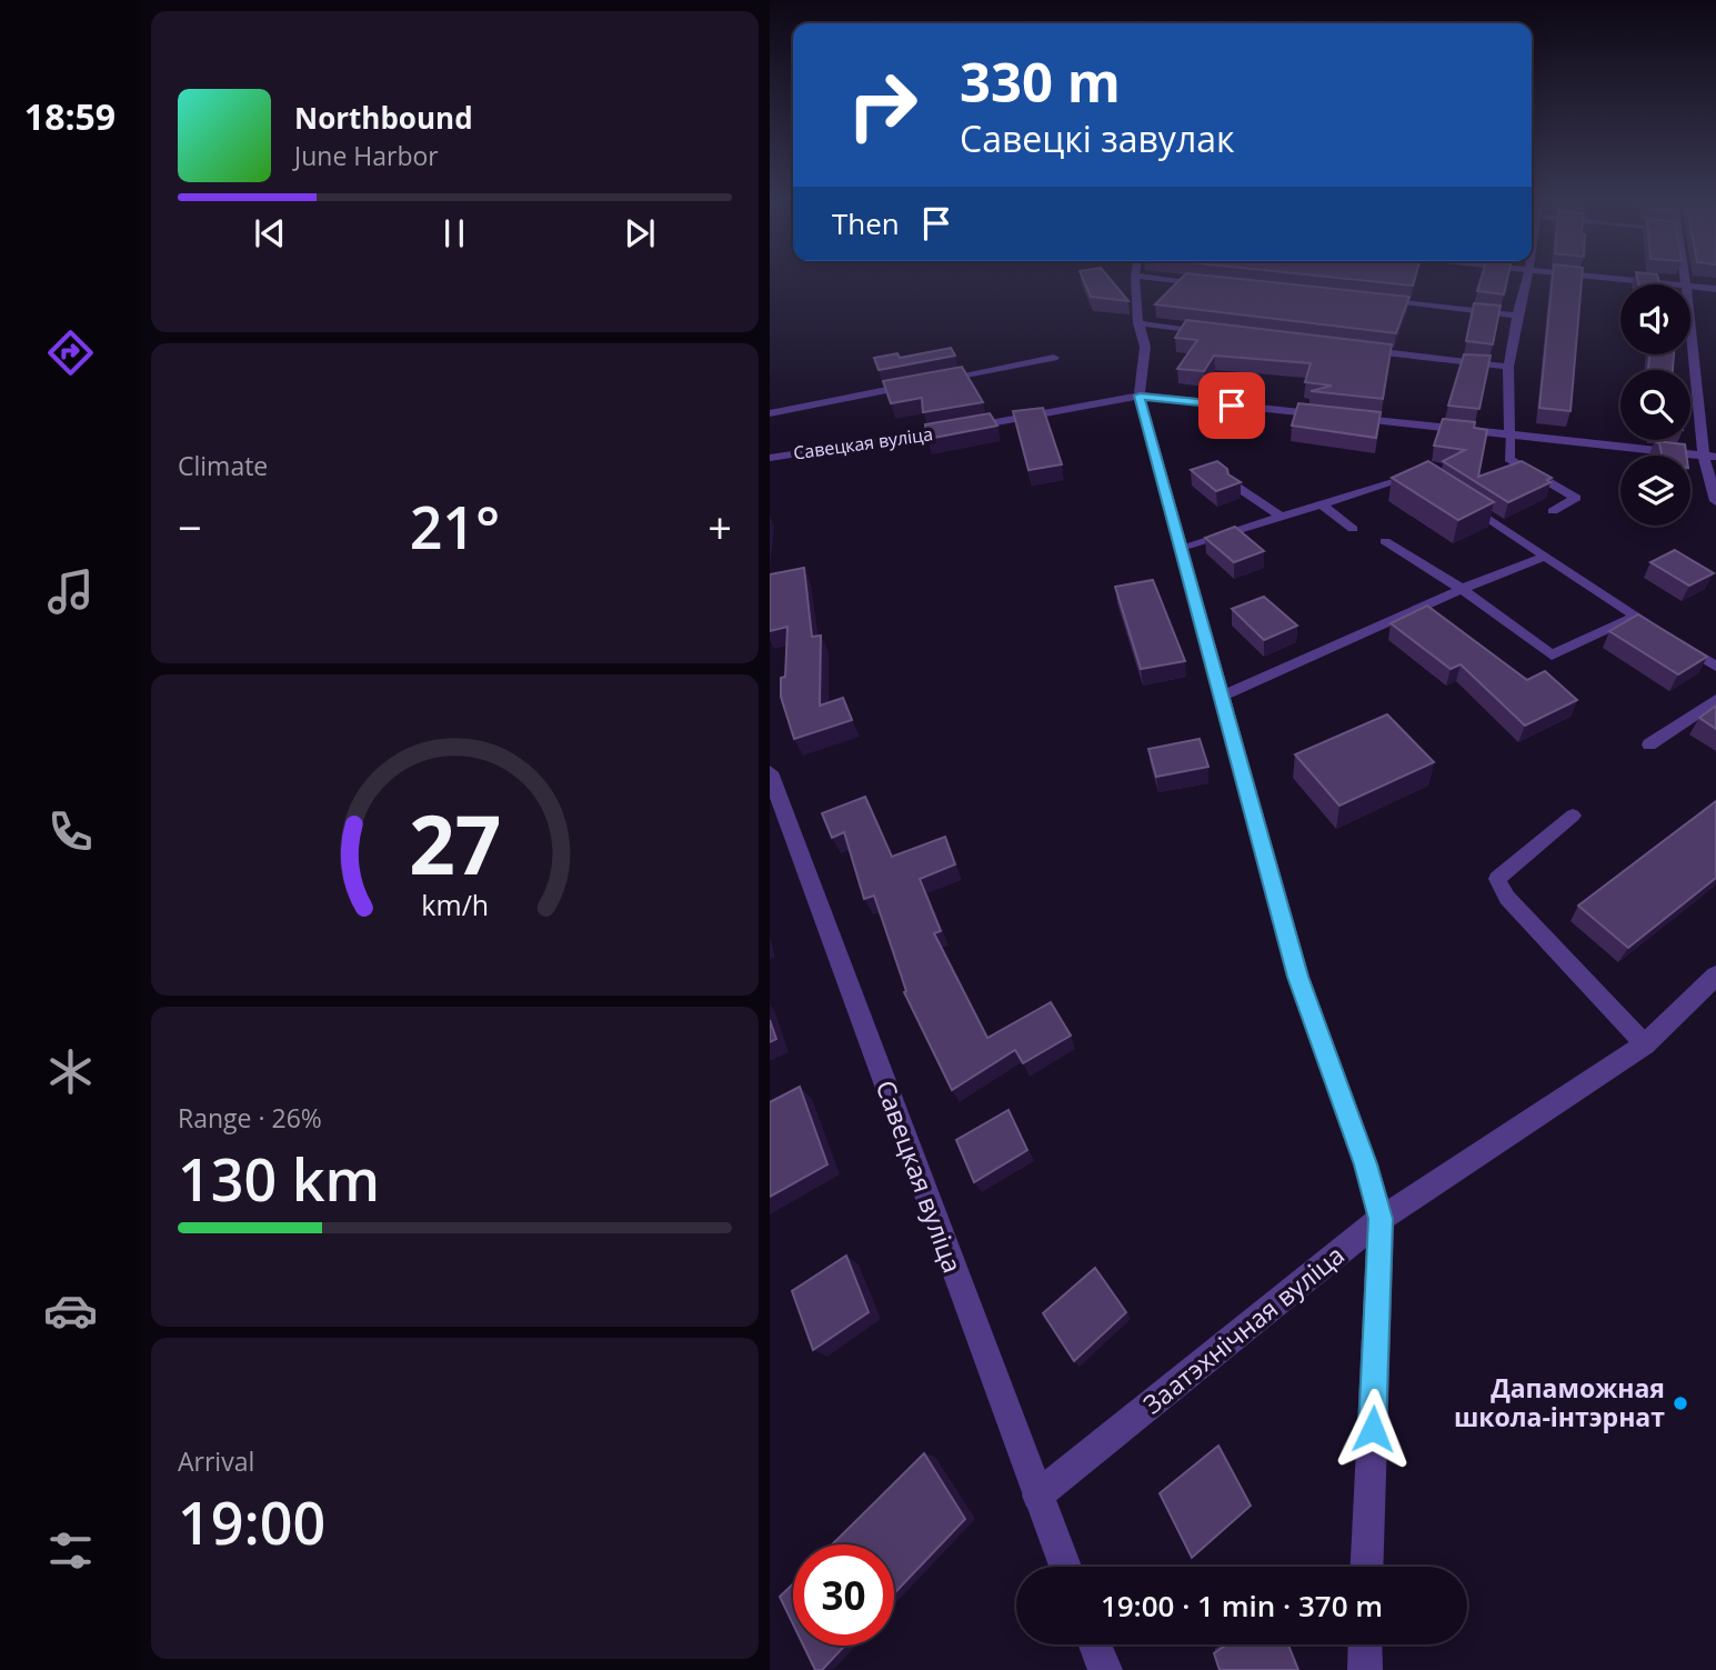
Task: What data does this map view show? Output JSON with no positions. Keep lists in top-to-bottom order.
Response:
{
  "streets": {
    "street": ["Савецкая вуліца", "Заатэхнічная вуліца"]
  },
  "crossings": [
    ["Савецкая вуліца", "Заатэхнічная вуліца"]
  ],
  "places": ["Дапаможная школа-інтэрнат"],
  "page": {
    "tabs": "18:59",
    "turn": ["330 m", "Савецкі завулак"],
    "song": ["Northbound", "June Harbor"],
    "then": "Then",
    "tile": [
      "Climate",
      ["Range · 26%", "130 km"],
      ["Arrival", "19:00"]
    ],
    "heat": ["−", "21°", "+"],
    "limit": "30",
    "trip": "19:00 · 1 min · 370 m",
    "gauge": ["27", "km/h"]
  }
}
